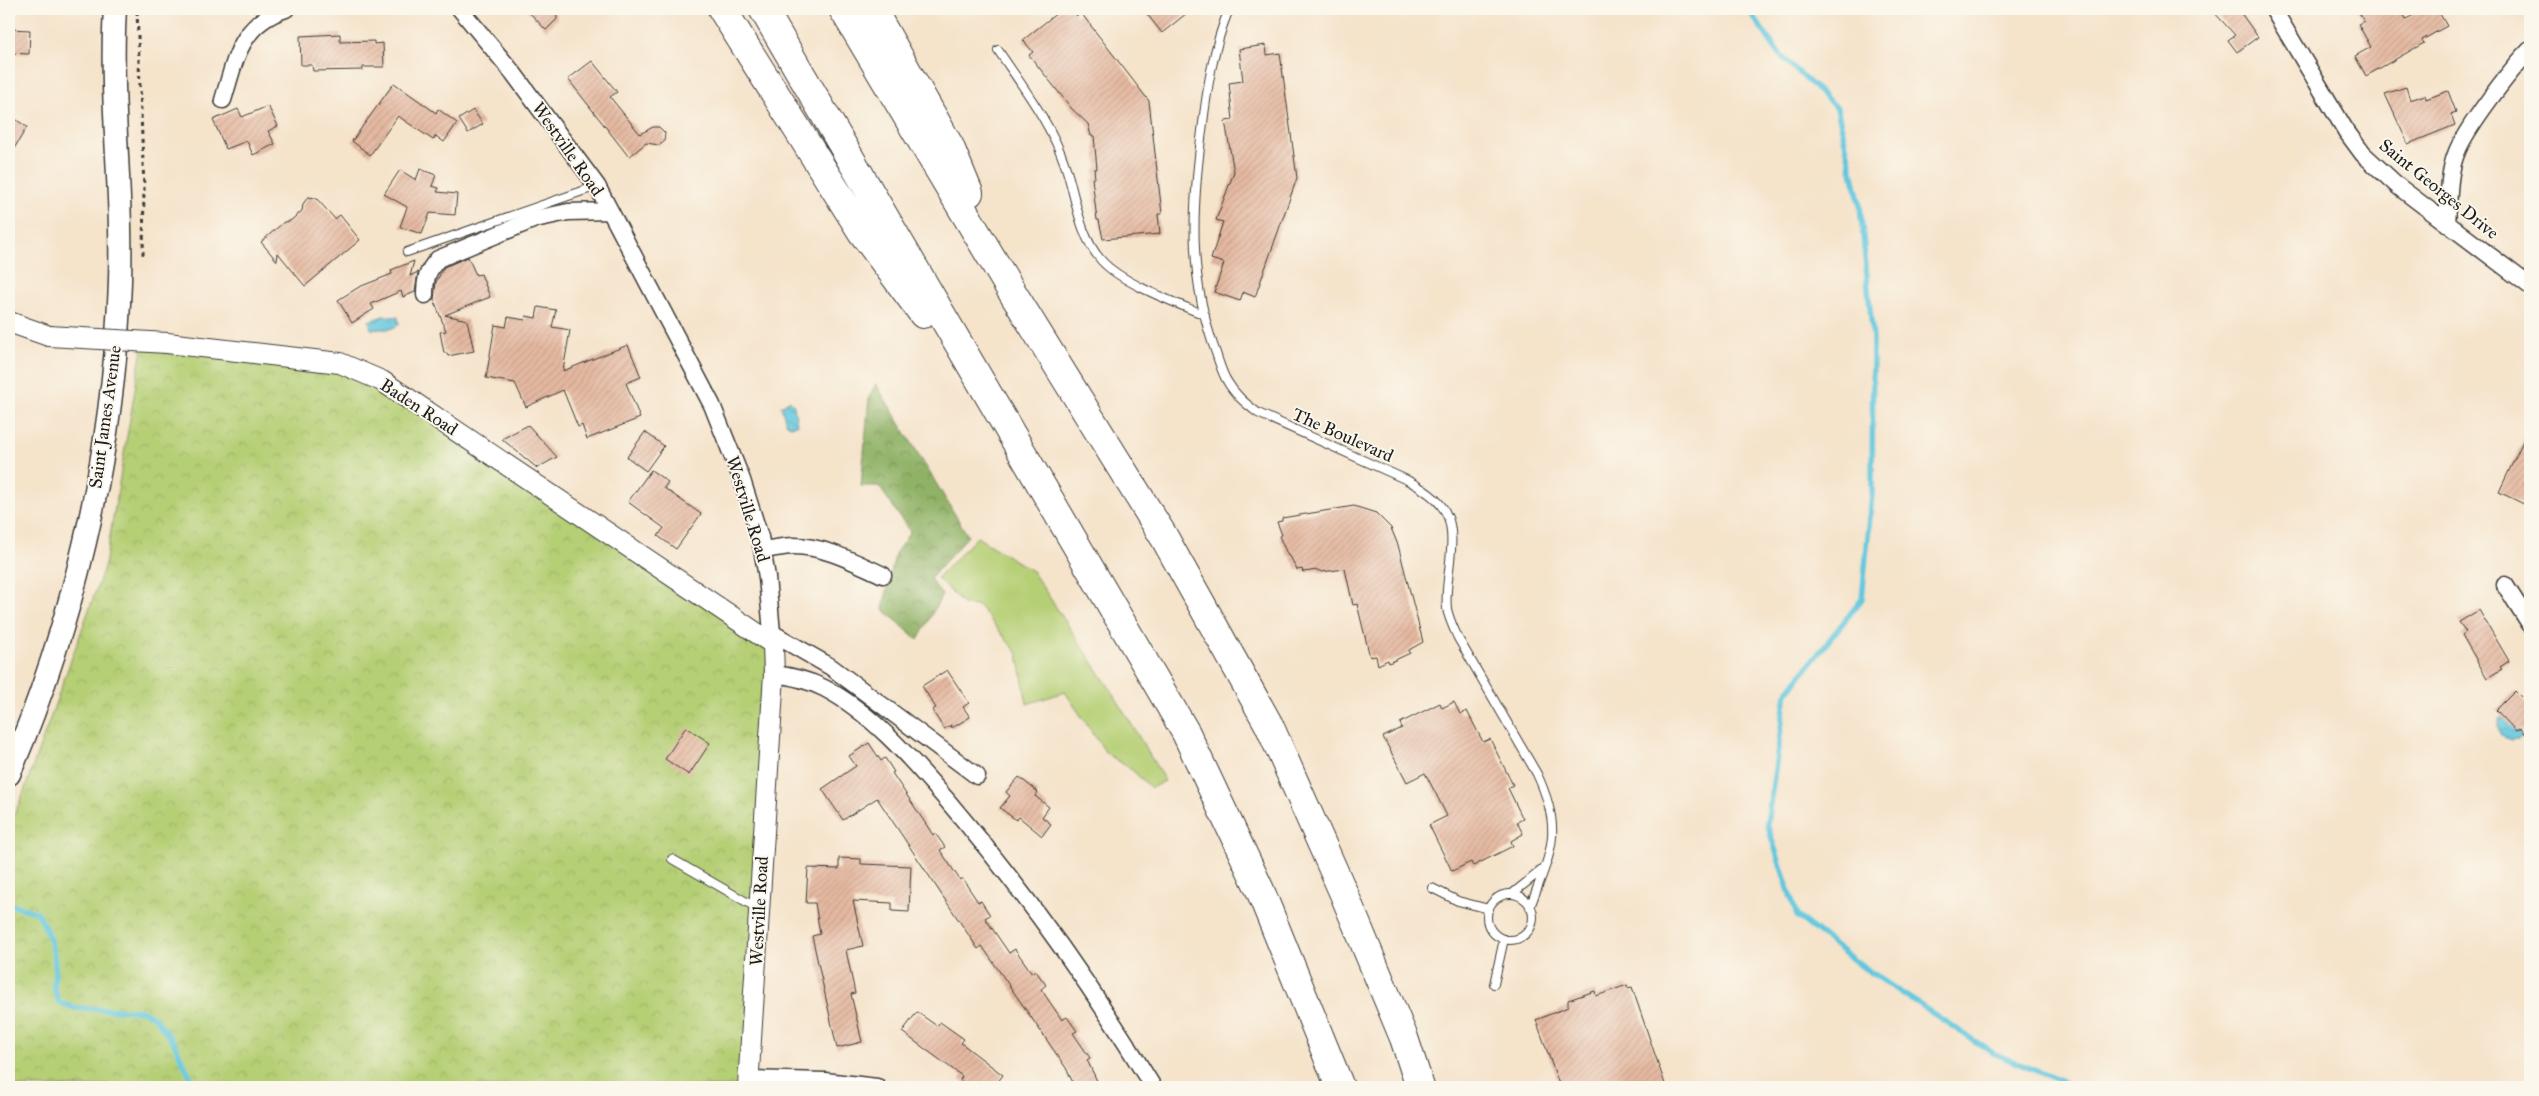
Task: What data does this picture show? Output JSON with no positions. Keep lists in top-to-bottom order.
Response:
{
  "streets": {
    "main road": ["Saint James Avenue"],
    "street": ["Westville Road", "Saint Georges Drive", "Baden Road"],
    "lane": ["The Boulevard"]
  },
  "crossings": [
    ["Westville Road", "Baden Road"]
  ]
}
